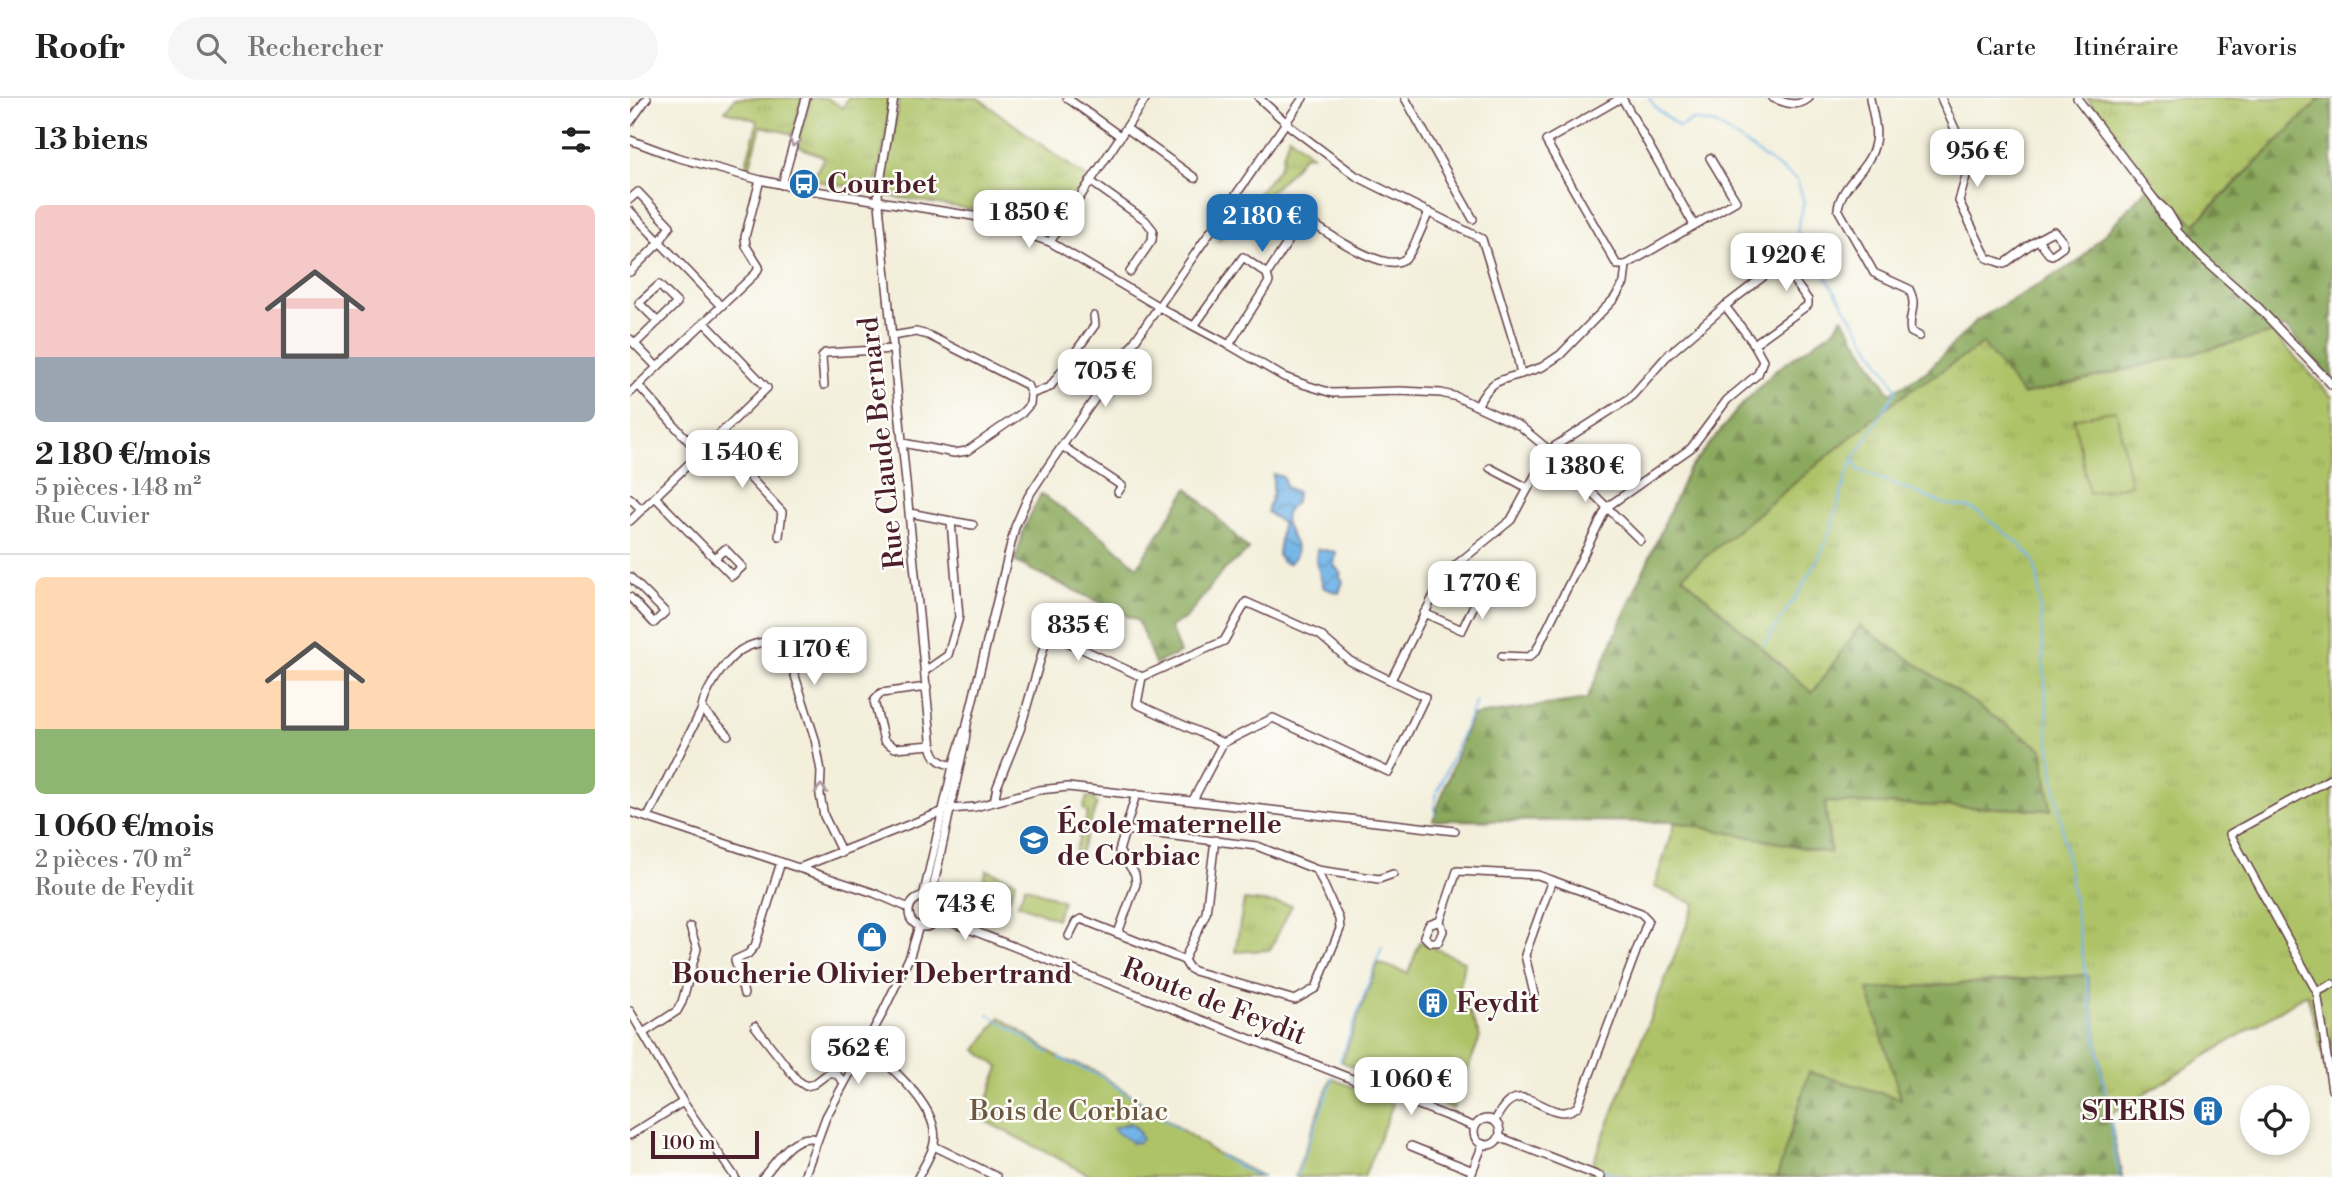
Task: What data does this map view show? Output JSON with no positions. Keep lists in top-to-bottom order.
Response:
{
  "streets": {
    "street": ["Rue Claude Bernard", "Route de Feydit"]
  },
  "parks": ["Bois de Corbiac"],
  "places": {
    "bus stop": ["Courbet"],
    "school or university": ["École maternelle de Corbiac"],
    "shop": ["Boucherie Olivier Debertrand"],
    "building": ["Feydit", "STERIS"]
  },
  "scale_bar": "100 m",
  "page": {
    "header": "Roofr",
    "search": "Rechercher",
    "nav": ["Carte", "Itinéraire", "Favoris"],
    "heading": "13 biens",
    "price": [
      "956 €",
      "1 850 €",
      "2 180 €",
      "1 920 €",
      "705 €",
      "1 540 €",
      "1 380 €",
      "1 770 €",
      "835 €",
      "1 170 €",
      "743 €",
      "562 €",
      "1 060 €"
    ],
    "list": [
      {
        "name": "2 180 €/mois",
        "note": "5 pièces · 148 m² · Rue Cuvier"
      },
      {
        "name": "1 060 €/mois",
        "note": "2 pièces · 70 m² · Route de Feydit"
      }
    ],
    "scale": "100 m"
  }
}
